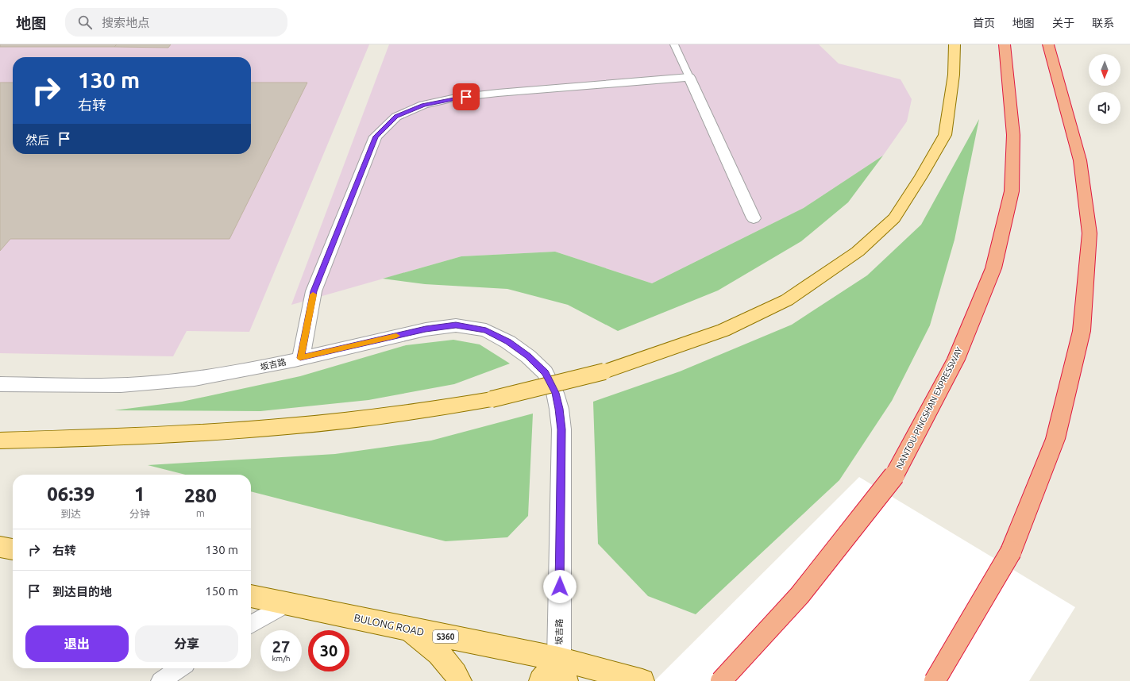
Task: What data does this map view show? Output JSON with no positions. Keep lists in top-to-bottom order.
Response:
{
  "streets": {
    "highway": ["NANTOU-PINGSHAN EXPRESSWAY"],
    "main road": ["BULONG ROAD", "S360"],
    "street": ["坂吉路"]
  },
  "crossings": [
    ["坂吉路", "BULONG ROAD"]
  ],
  "north": "bottom",
  "page": {
    "header": "地图",
    "search": "搜索地点",
    "nav": [
      "首页",
      "地图",
      "关于",
      "联系"
    ],
    "turn": ["130 m", "右转"],
    "then": "然后",
    "eta": [
      "06:39",
      "到达",
      "1",
      "分钟",
      "280",
      "m"
    ],
    "list": [
      {
        "name": "右转",
        "value": "130 m"
      },
      {
        "name": "到达目的地",
        "value": "150 m"
      }
    ],
    "buttons": ["退出", "分享"],
    "speed": "27 km/h",
    "limit": "30"
  }
}
